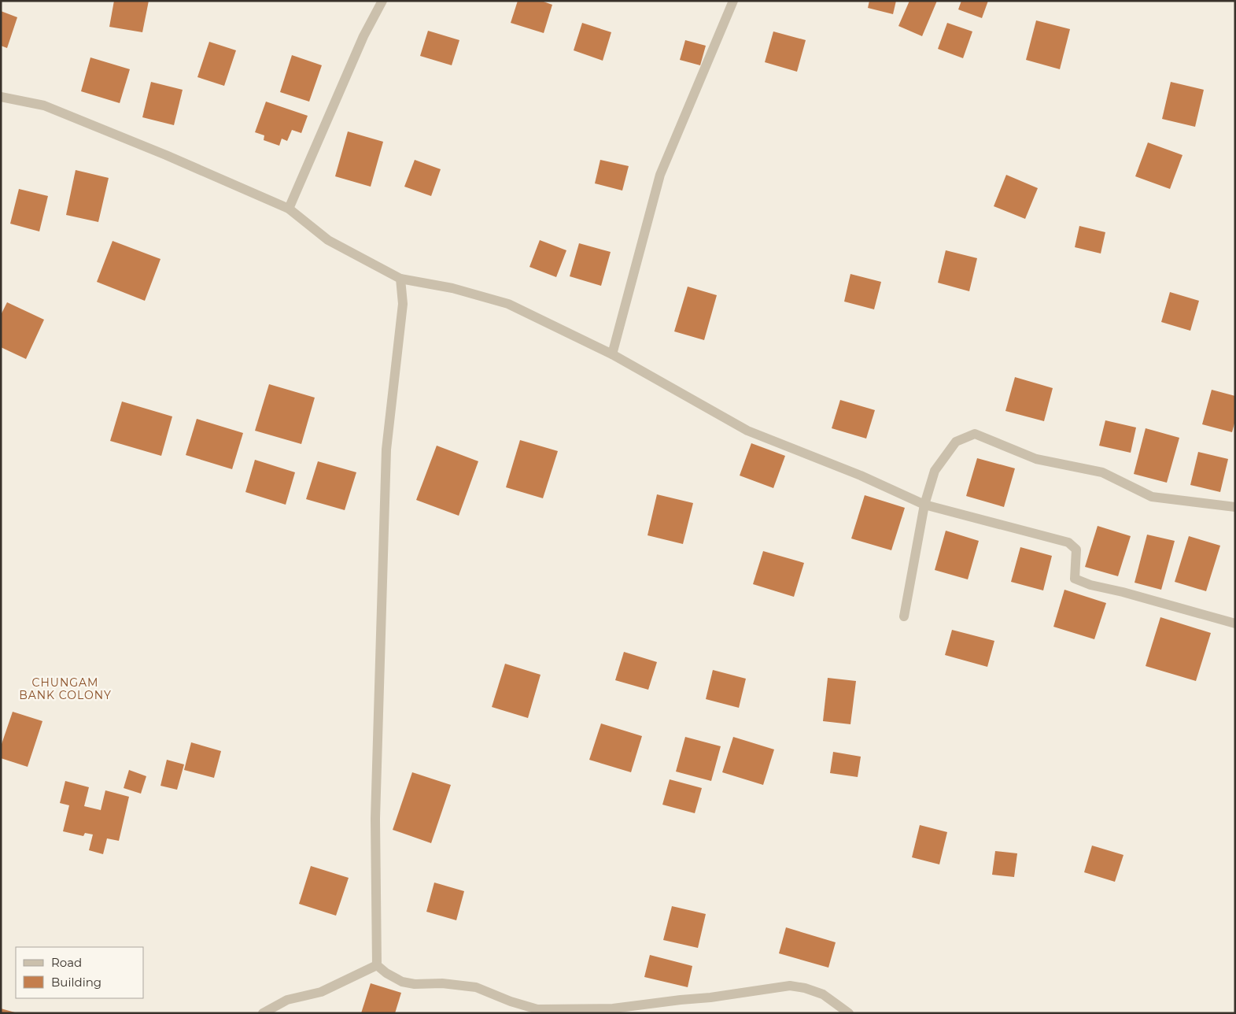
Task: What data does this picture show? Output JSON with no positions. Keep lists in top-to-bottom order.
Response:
{
  "districts": ["CHUNGAM BANK COLONY"],
  "legend": ["Road", "Building"]
}
